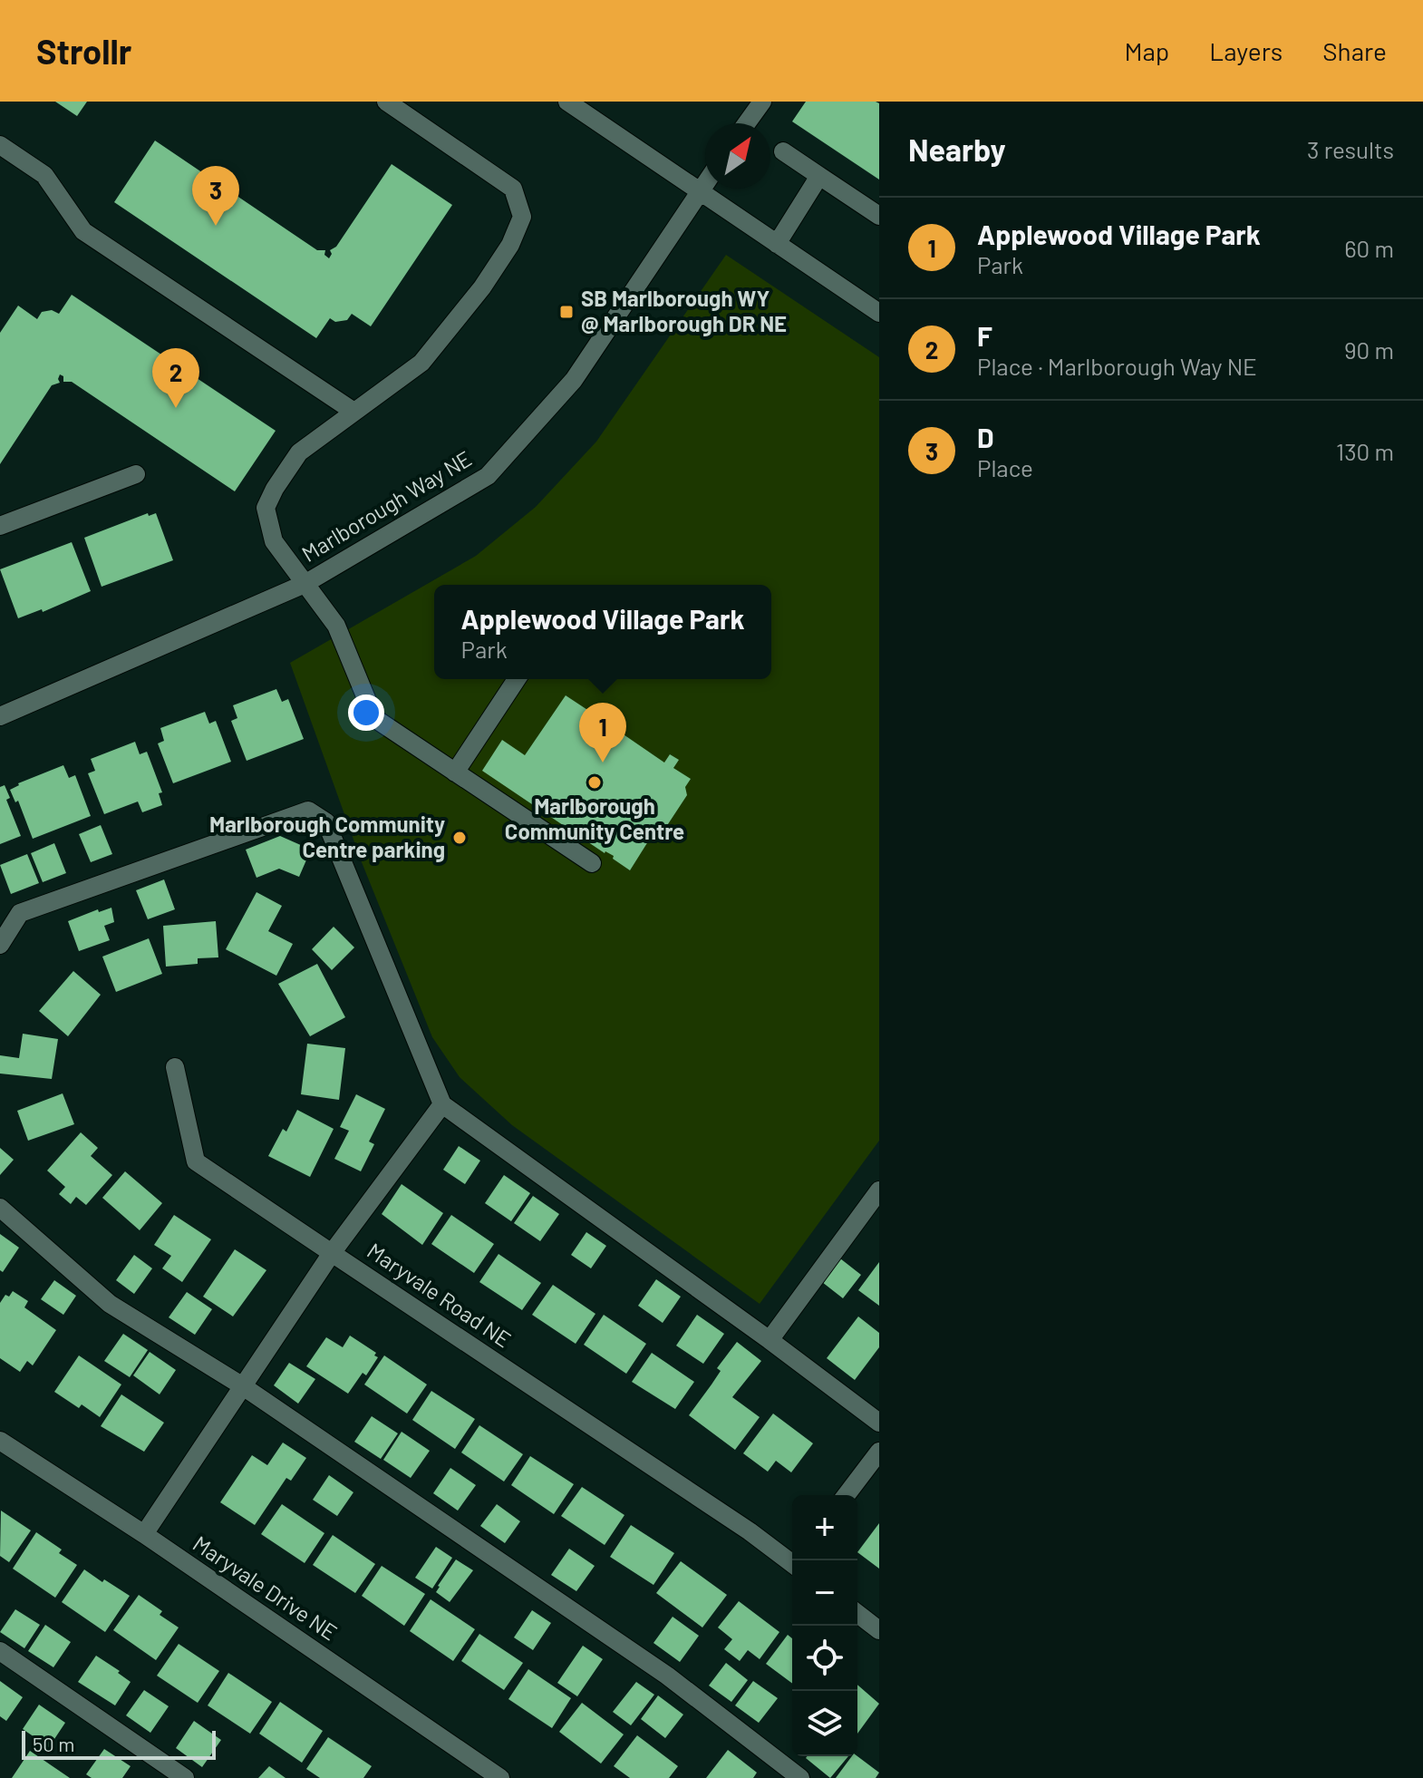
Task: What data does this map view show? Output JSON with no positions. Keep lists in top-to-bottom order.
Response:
{
  "streets": {
    "street": ["Marlborough Way NE", "Maryvale Road NE", "Maryvale Drive NE"]
  },
  "crossings": [
    ["Maryvale Road NE", "Maryvale Drive NE"]
  ],
  "places": {
    "transit": ["SB Marlborough WY @ Marlborough DR NE"],
    "other": ["Marlborough Community Centre", "Marlborough Community Centre parking"]
  },
  "scale_bar": "50 m",
  "north": "top right",
  "page": {
    "header": "Strollr",
    "nav": ["Map", "Layers", "Share"],
    "heading": ["Nearby", "3 results"],
    "pins": ["3", "2", "1"],
    "list": [
      {
        "mark": "1",
        "name": "Applewood Village Park",
        "note": "Park",
        "value": "60 m"
      },
      {
        "mark": "2",
        "name": "F",
        "note": "Place · Marlborough Way NE",
        "value": "90 m"
      },
      {
        "mark": "3",
        "name": "D",
        "note": "Place",
        "value": "130 m"
      }
    ],
    "popup": ["Applewood Village Park", "Park"],
    "map_buttons": ["+", "−"],
    "scale": "50 m"
  }
}
